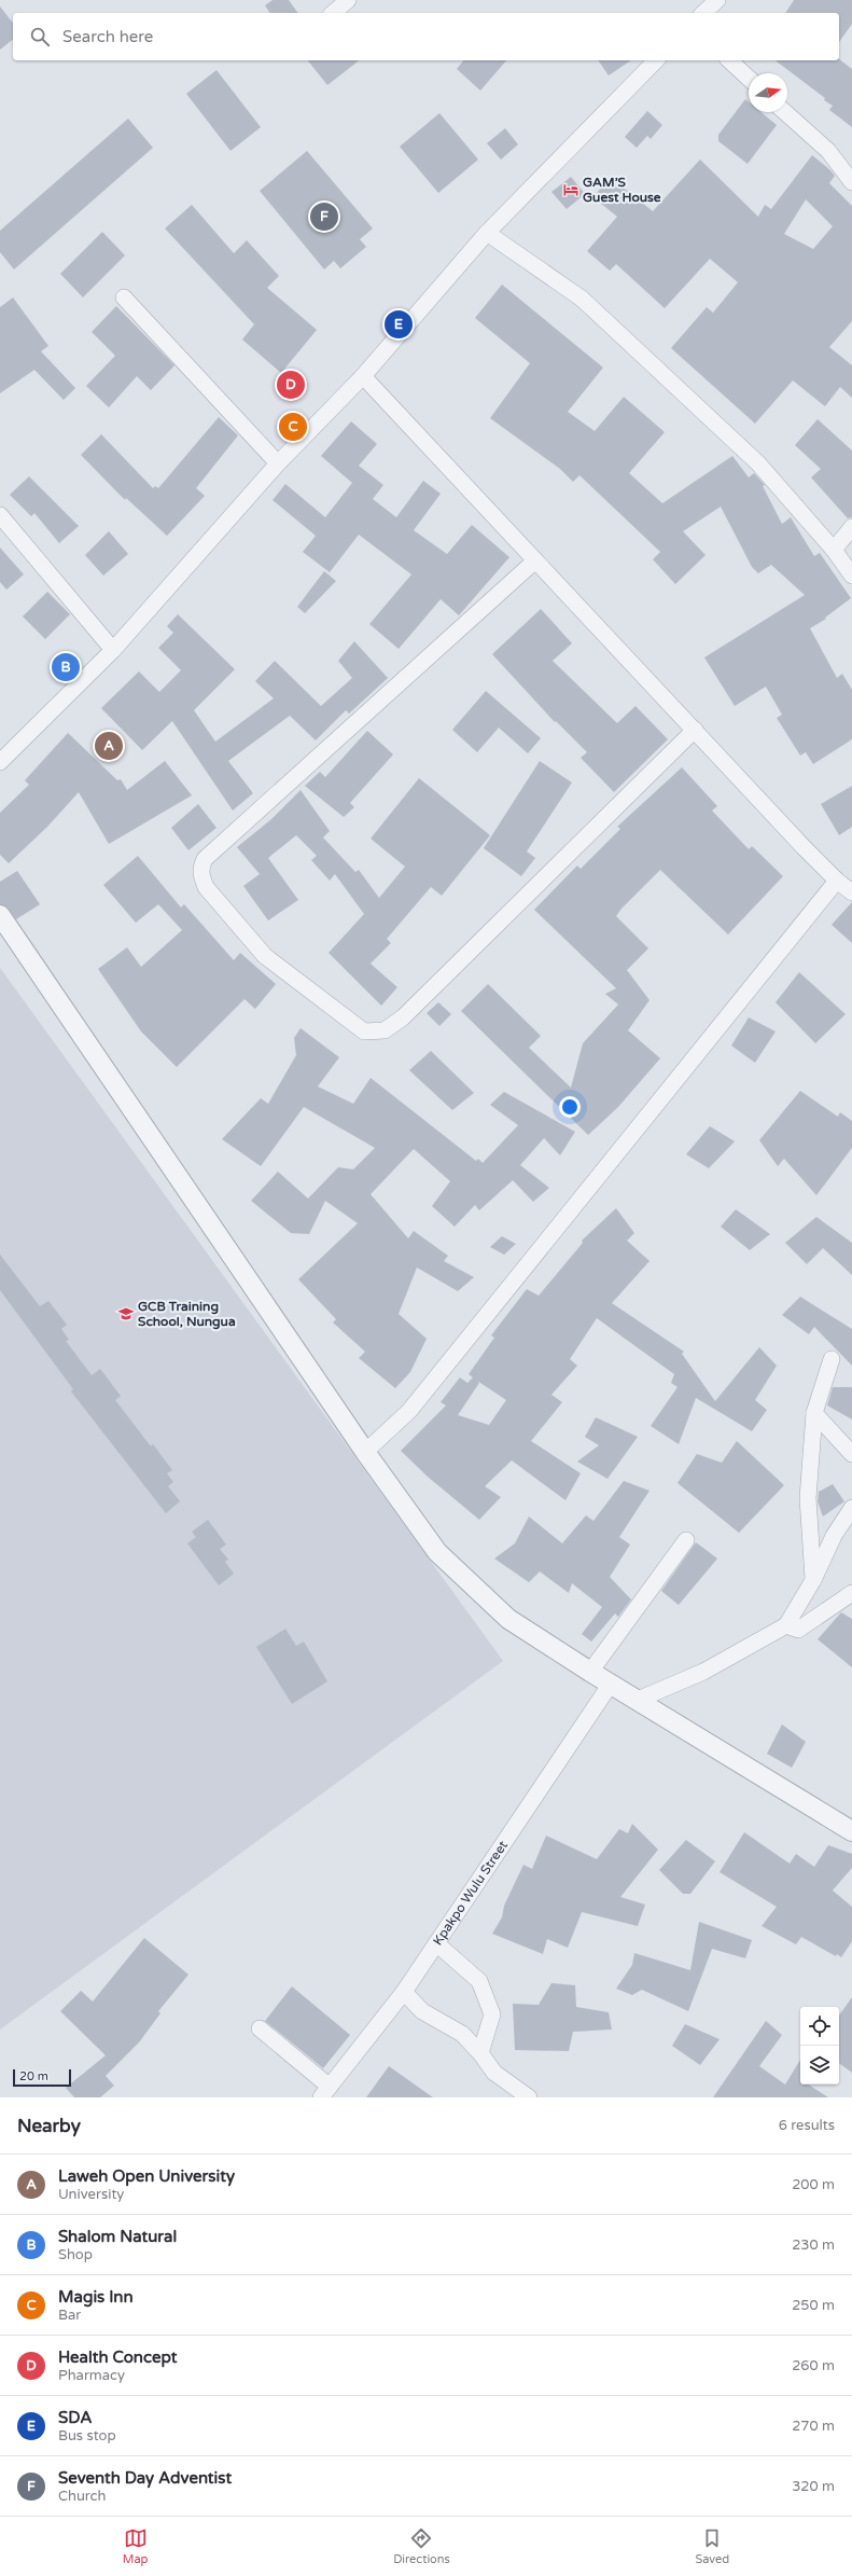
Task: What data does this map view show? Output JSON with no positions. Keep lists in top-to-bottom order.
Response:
{
  "streets": {
    "street": ["Kpakpo Wulu Street"]
  },
  "places": {
    "hotel": ["GAM’S Guest House"],
    "school or university": ["GCB Training School, Nungua"]
  },
  "scale_bar": "20 m",
  "north": "right",
  "page": {
    "search": "Search here",
    "pins": [
      "F",
      "E",
      "D",
      "C",
      "B",
      "A"
    ],
    "scale": "20 m",
    "heading": ["Nearby", "6 results"],
    "list": [
      {
        "mark": "A",
        "name": "Laweh Open University",
        "note": "University",
        "value": "200 m"
      },
      {
        "mark": "B",
        "name": "Shalom Natural",
        "note": "Shop",
        "value": "230 m"
      },
      {
        "mark": "C",
        "name": "Magis Inn",
        "note": "Bar",
        "value": "250 m"
      },
      {
        "mark": "D",
        "name": "Health Concept",
        "note": "Pharmacy",
        "value": "260 m"
      },
      {
        "mark": "E",
        "name": "SDA",
        "note": "Bus stop",
        "value": "270 m"
      },
      {
        "mark": "F",
        "name": "Seventh Day Adventist",
        "note": "Church",
        "value": "320 m"
      }
    ],
    "nav": ["Map", "Directions", "Saved"]
  }
}
